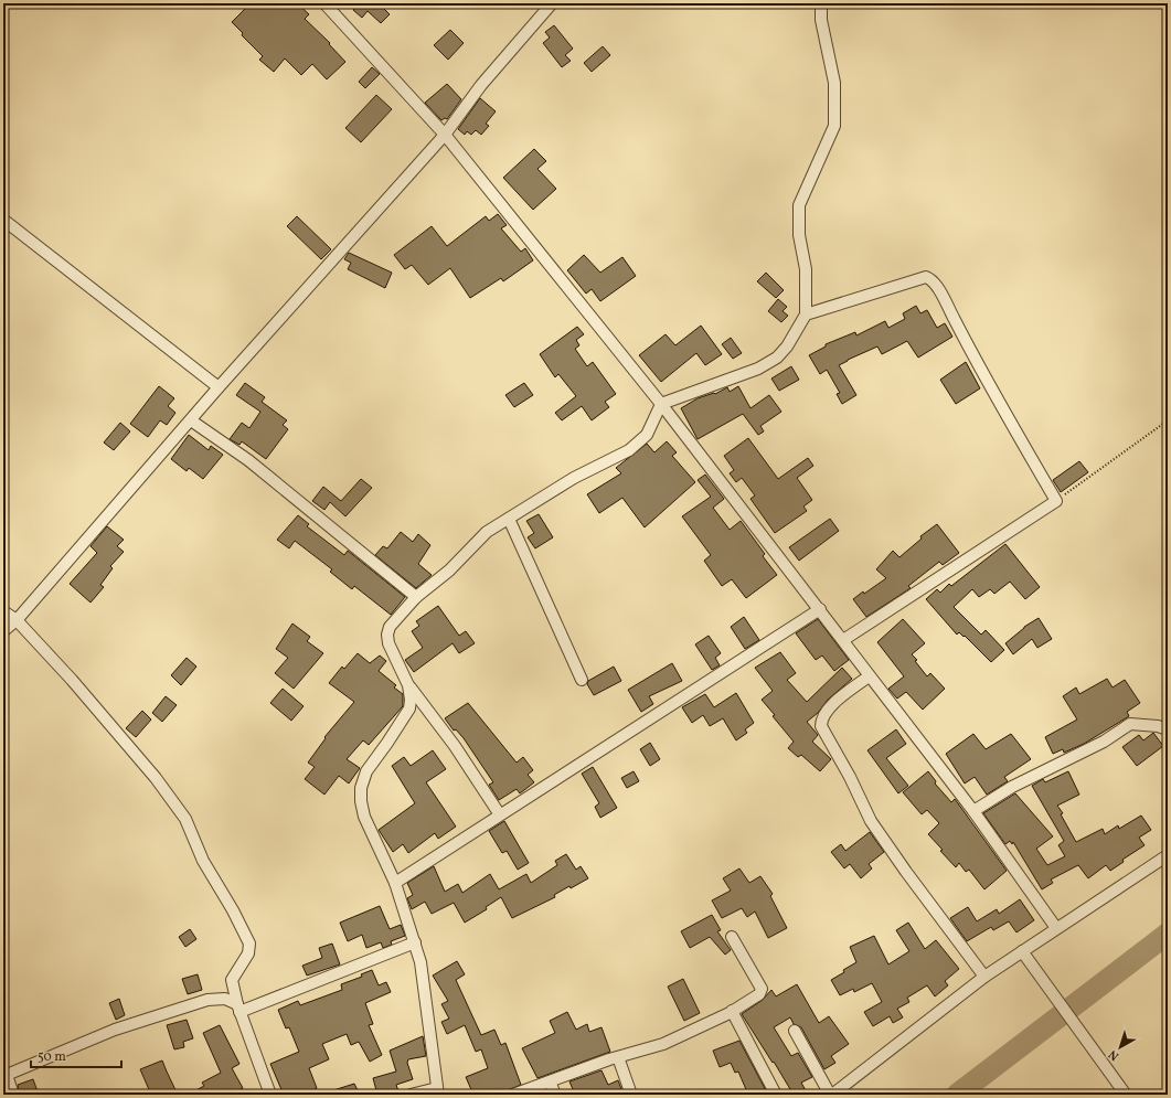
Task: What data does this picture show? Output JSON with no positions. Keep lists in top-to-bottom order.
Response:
{
  "scale_bar": "50 m",
  "north": "bottom left"
}
